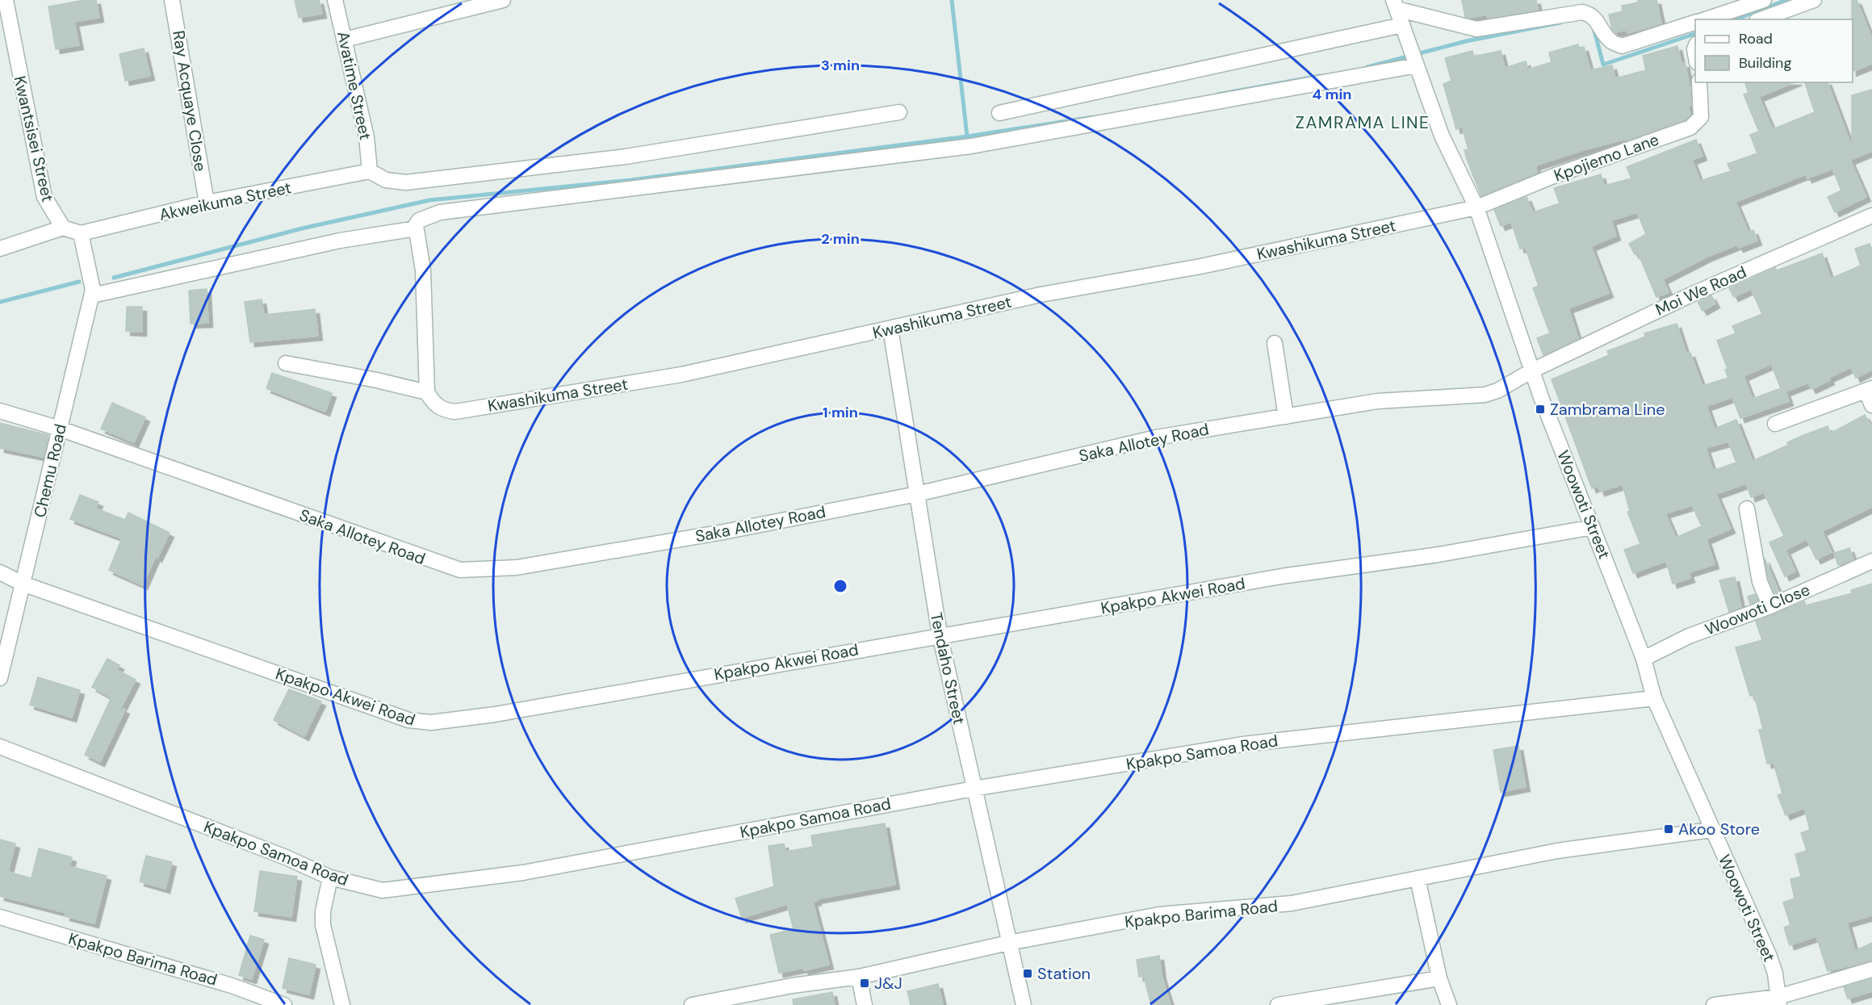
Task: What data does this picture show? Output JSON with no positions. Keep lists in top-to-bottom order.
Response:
{
  "streets": {
    "street": [
      "Avatime Street",
      "Ray Acquaye Close",
      "Kwantsisei Street",
      "Kpojiemo Lane",
      "Akweikuma Street",
      "Kwashikuma Street",
      "Moi We Road",
      "Saka Allotey Road",
      "Chemu Road",
      "Woowoti Street",
      "Kpakpo Akwei Road",
      "Woowoti Close",
      "Tendaho Street",
      "Kpakpo Samoa Road",
      "Kpakpo Barima Road"
    ]
  },
  "crossings": [
    ["Avatime Street", "Akweikuma Street"],
    ["Ray Acquaye Close", "Akweikuma Street"],
    ["Kpojiemo Lane", "Kwashikuma Street"],
    ["Kpojiemo Lane", "Woowoti Street"],
    ["Akweikuma Street", "Chemu Road"],
    ["Kwashikuma Street", "Woowoti Street"],
    ["Kwashikuma Street", "Tendaho Street"],
    ["Moi We Road", "Saka Allotey Road"],
    ["Moi We Road", "Woowoti Street"],
    ["Saka Allotey Road", "Chemu Road"],
    ["Saka Allotey Road", "Woowoti Street"],
    ["Saka Allotey Road", "Tendaho Street"],
    ["Chemu Road", "Kpakpo Akwei Road"],
    ["Woowoti Street", "Kpakpo Akwei Road"],
    ["Woowoti Street", "Woowoti Close"],
    ["Woowoti Street", "Kpakpo Samoa Road"],
    ["Woowoti Street", "Kpakpo Barima Road"],
    ["Kpakpo Akwei Road", "Tendaho Street"],
    ["Tendaho Street", "Kpakpo Samoa Road"],
    ["Tendaho Street", "Kpakpo Barima Road"]
  ],
  "districts": ["ZAMRAMA LINE"],
  "places": {
    "transit": [
      "Zambrama Line",
      "Akoo Store",
      "Station",
      "J&J"
    ]
  },
  "legend": ["Road", "Building"],
  "rings": [
    "3 min",
    "4 min",
    "2 min",
    "1 min"
  ]
}
